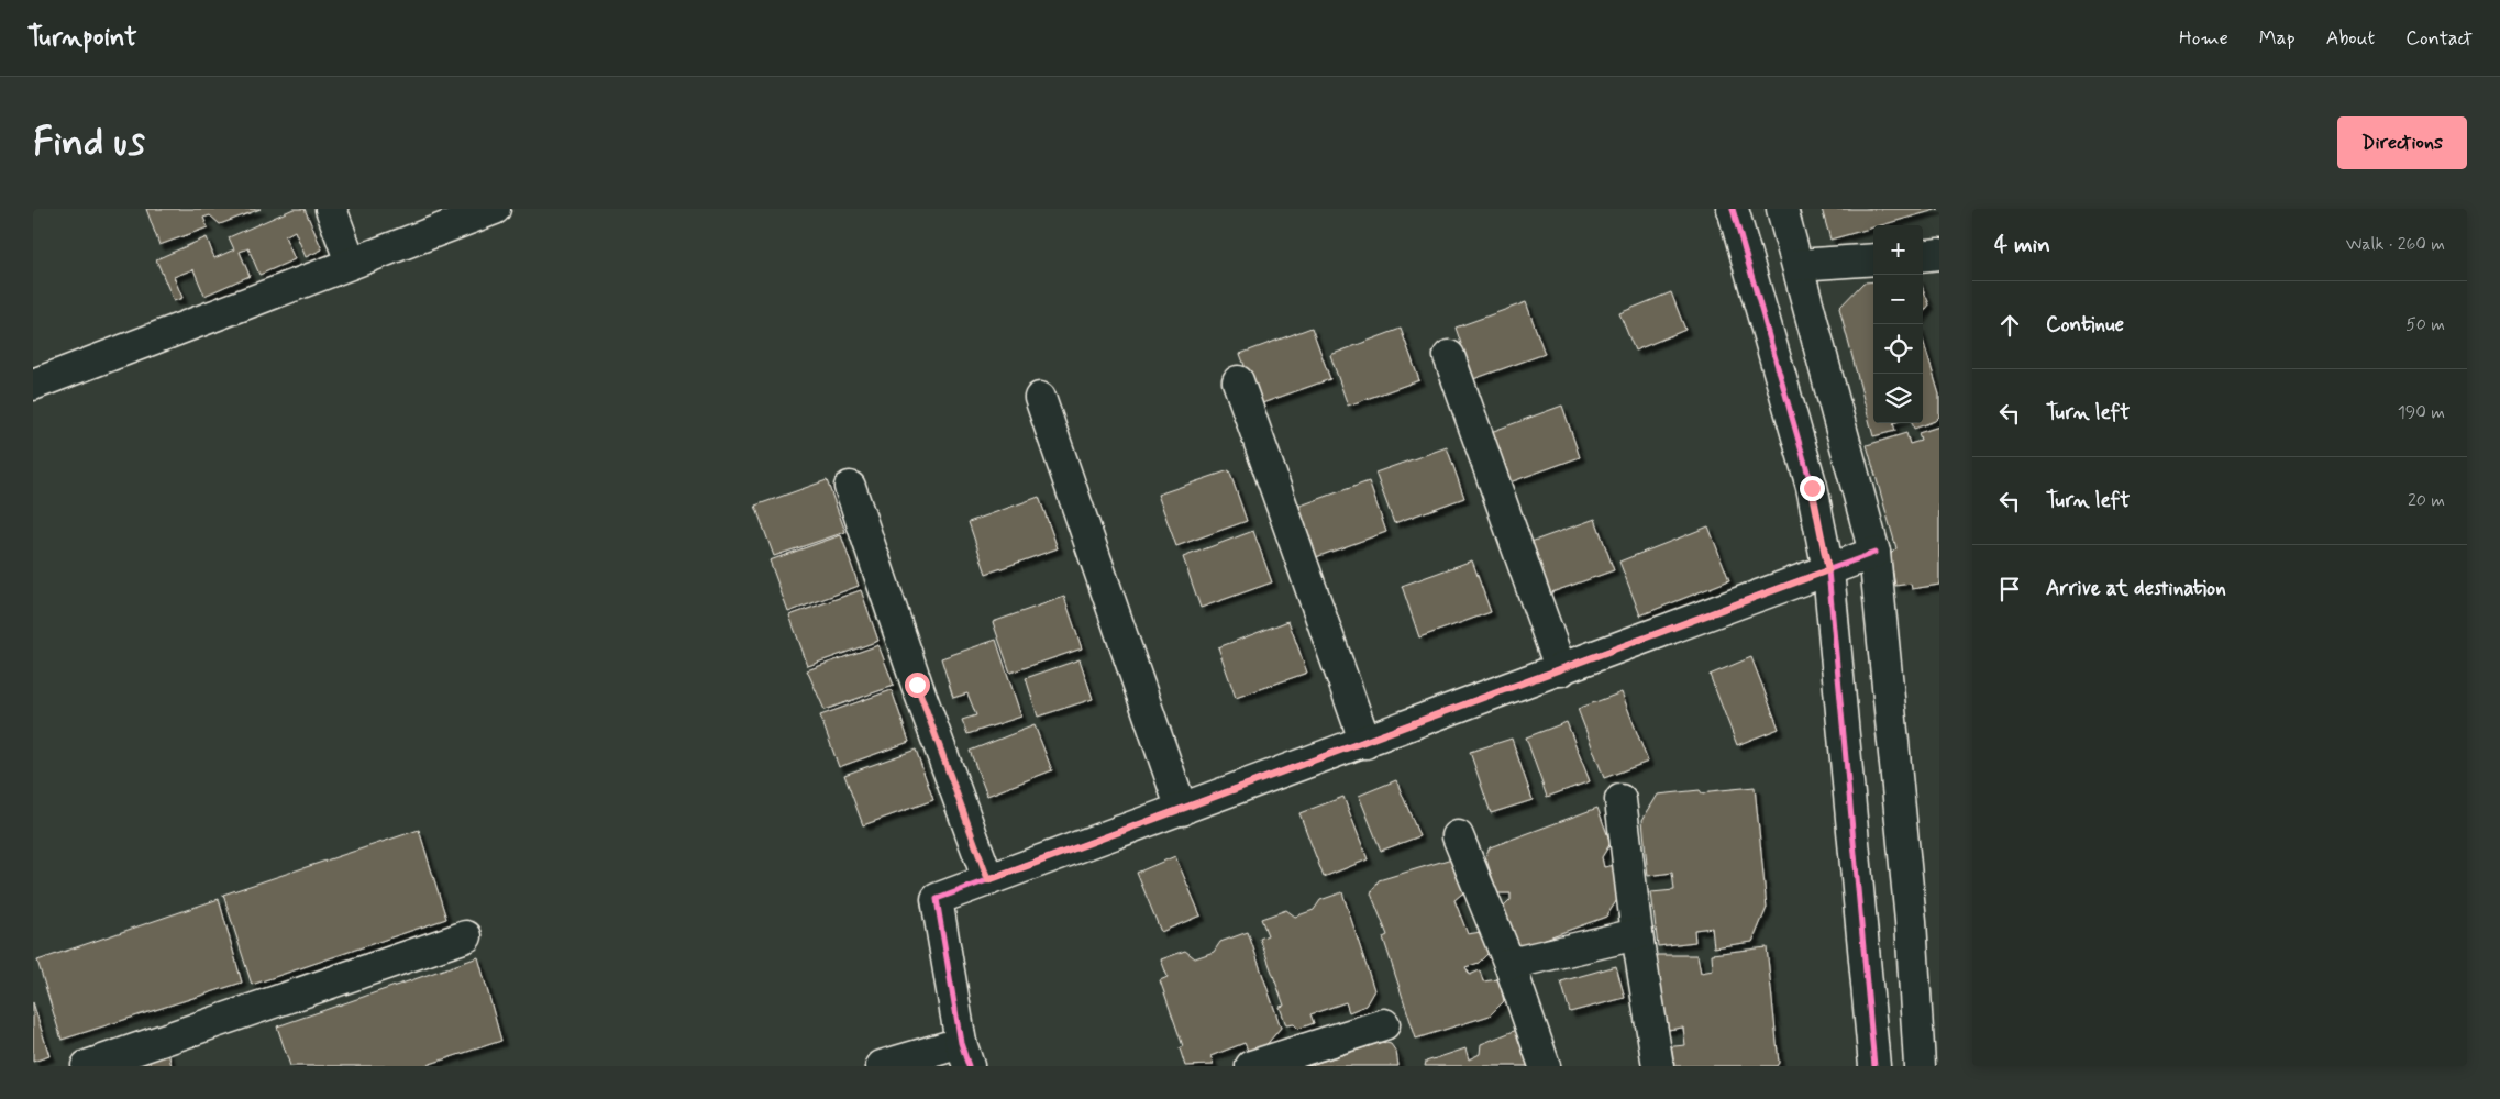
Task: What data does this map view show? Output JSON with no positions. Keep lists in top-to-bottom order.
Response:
{
  "page": {
    "header": "Turnpoint",
    "nav": [
      "Home",
      "Map",
      "About",
      "Contact"
    ],
    "buttons": "Directions",
    "title": "Find us",
    "heading": ["4 min", "Walk · 260 m"],
    "map_buttons": ["+", "−"],
    "list": [
      ["Continue", "50 m"],
      ["Turn left", "190 m"],
      ["Turn left", "20 m"],
      "Arrive at destination"
    ]
  }
}
